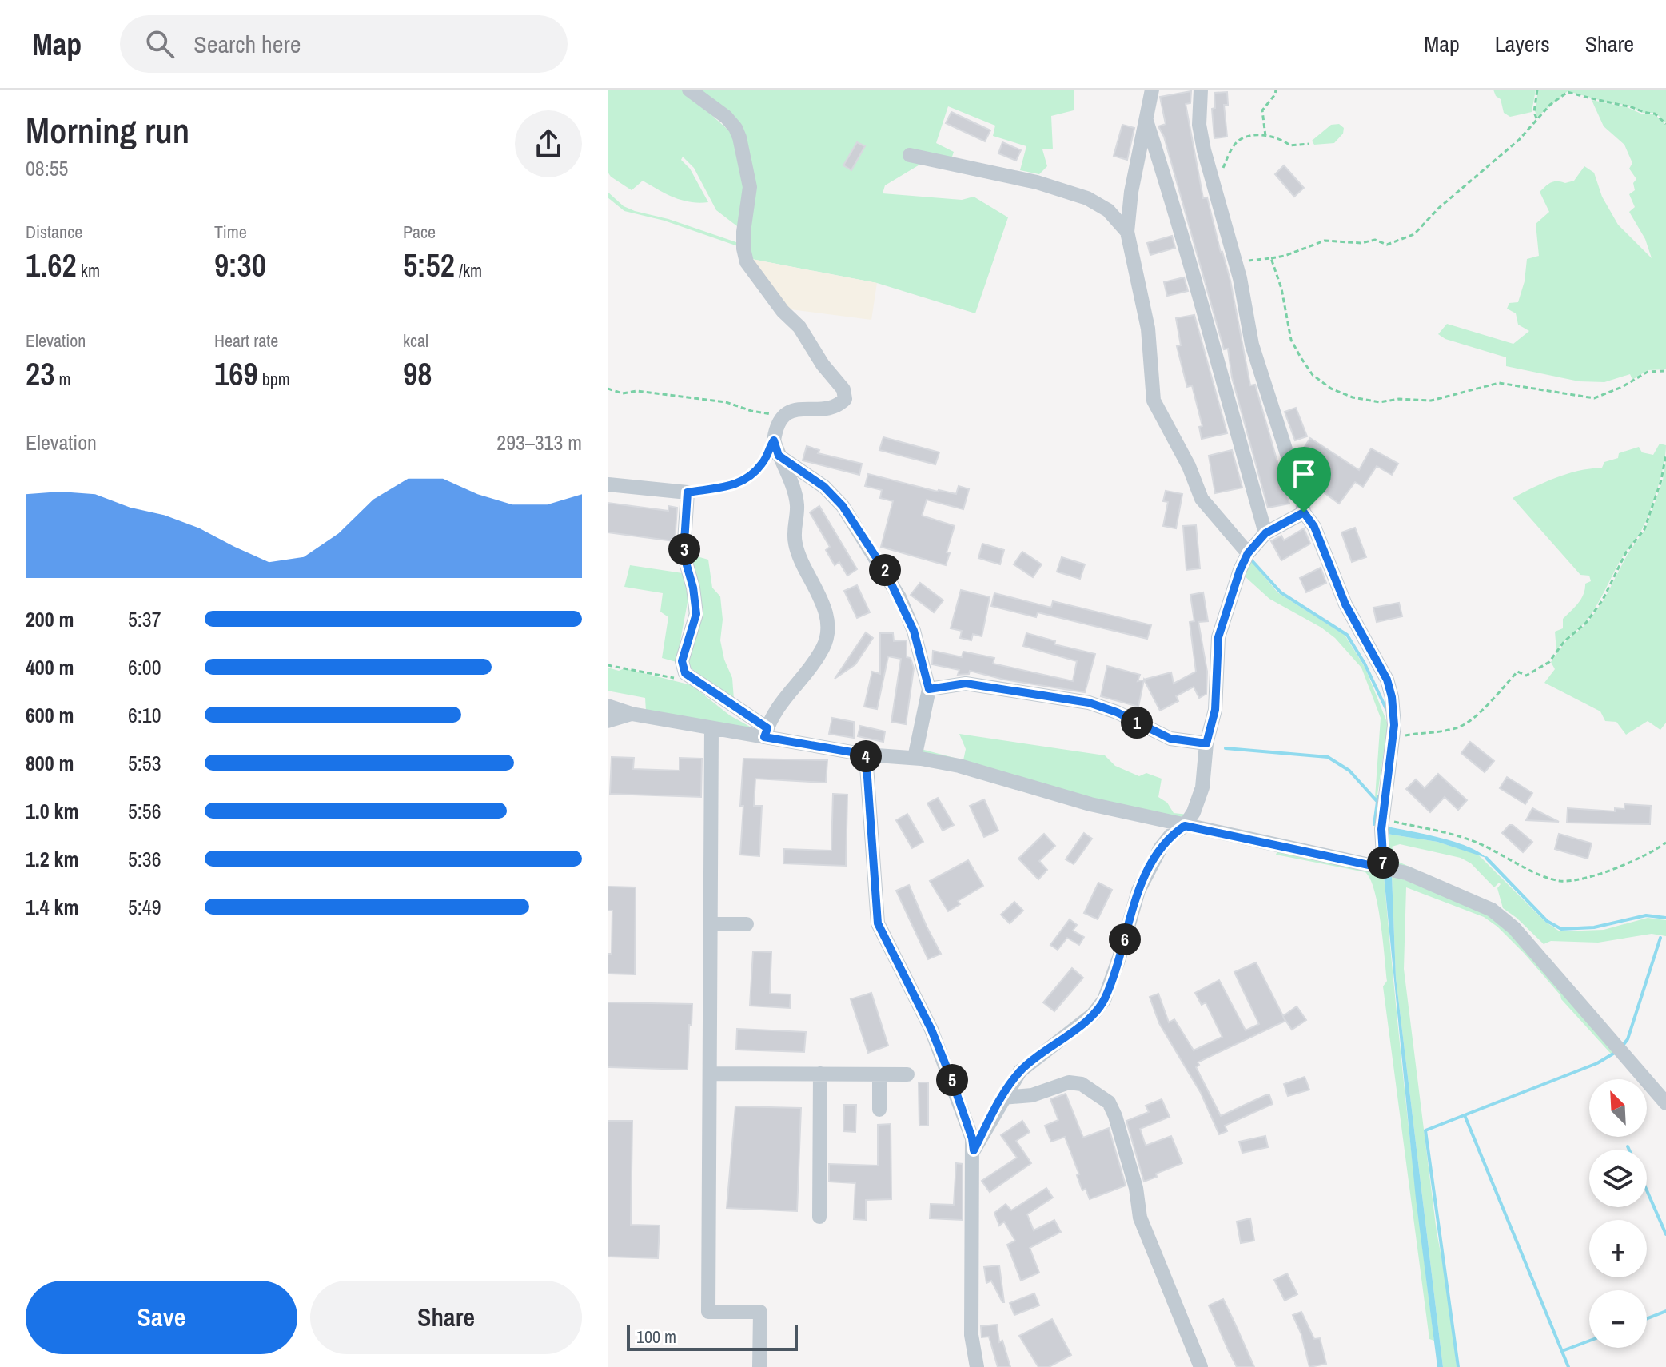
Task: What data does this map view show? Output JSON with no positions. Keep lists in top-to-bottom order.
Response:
{
  "scale_bar": "100 m",
  "north": "top left",
  "page": {
    "header": "Map",
    "search": "Search here",
    "nav": ["Map", "Layers", "Share"],
    "heading": ["Morning run", "08:55"],
    "stats": [
      ["Distance", "1.62 km"],
      ["Time", "9:30"],
      ["Pace", "5:52 /km"],
      ["Elevation", "23 m"],
      ["Heart rate", "169 bpm"],
      ["kcal", "98"]
    ],
    "chart": ["Elevation", "293–313 m"],
    "pins": [
      "3",
      "2",
      "1",
      "4",
      "7",
      "6",
      "5"
    ],
    "list": [
      {
        "name": "200 m",
        "note": "5:37"
      },
      {
        "name": "400 m",
        "note": "6:00"
      },
      {
        "name": "600 m",
        "note": "6:10"
      },
      {
        "name": "800 m",
        "note": "5:53"
      },
      {
        "name": "1.0 km",
        "note": "5:56"
      },
      {
        "name": "1.2 km",
        "note": "5:36"
      },
      {
        "name": "1.4 km",
        "note": "5:49"
      }
    ],
    "map_buttons": ["+", "−"],
    "buttons": ["Save", "Share"],
    "scale": "100 m"
  }
}
